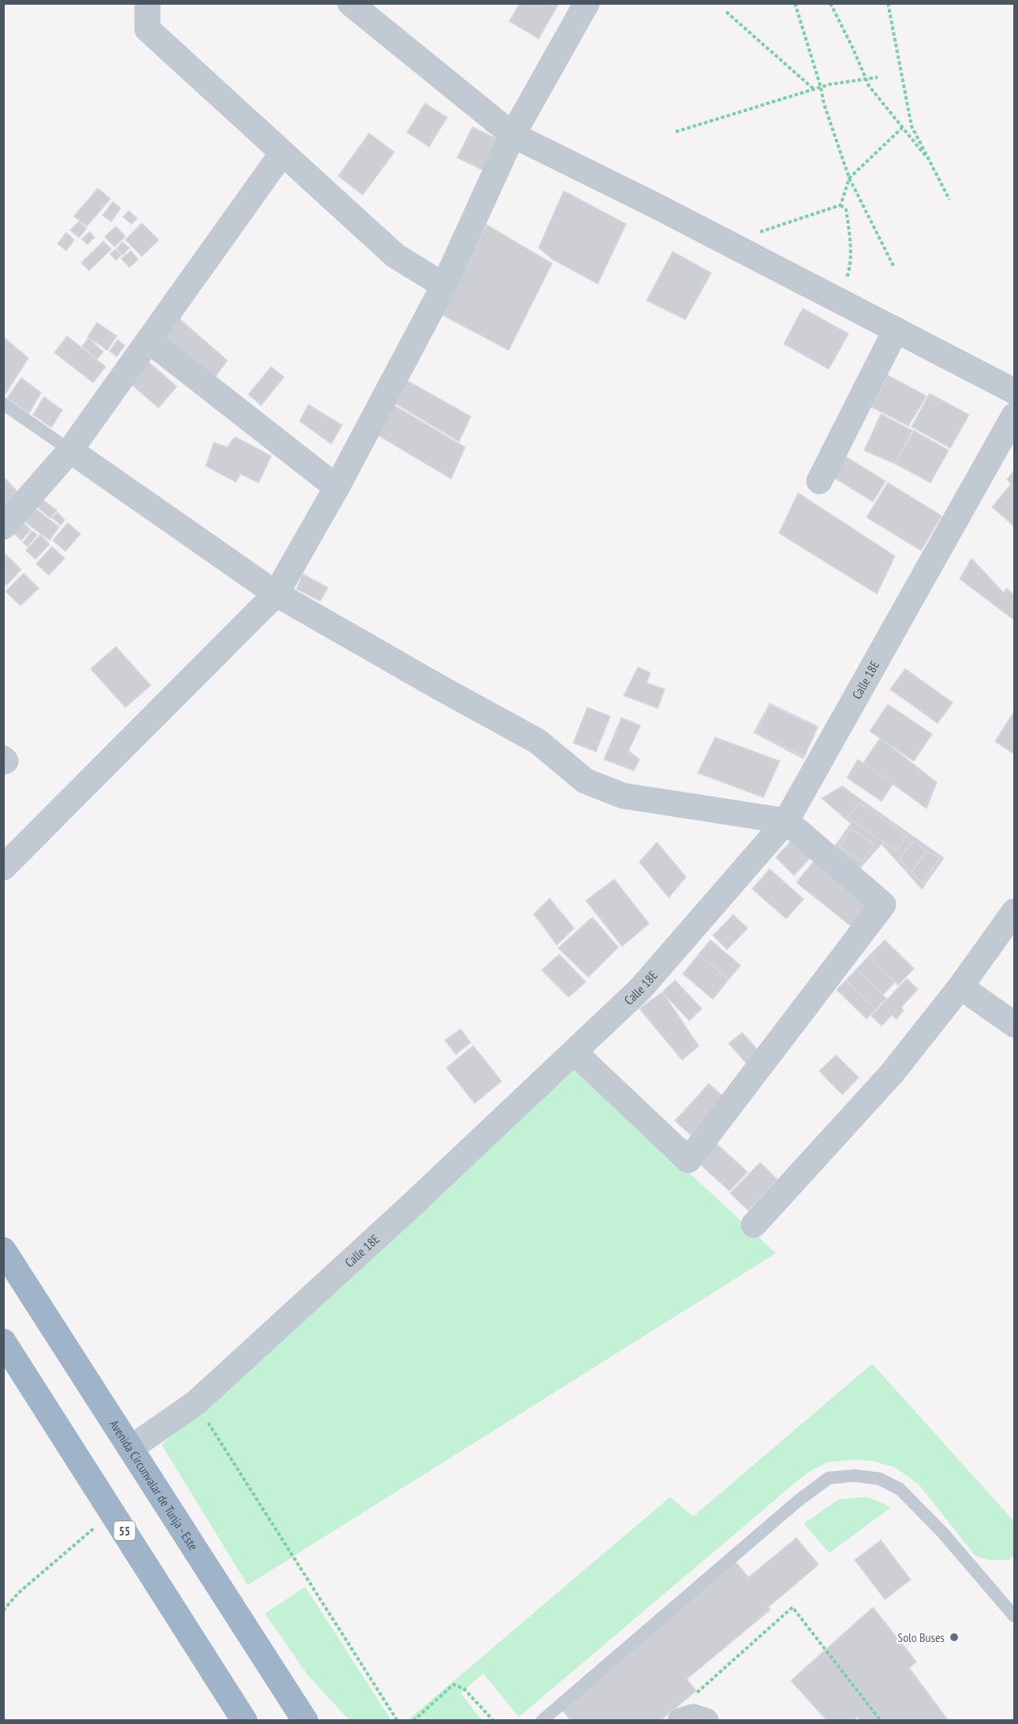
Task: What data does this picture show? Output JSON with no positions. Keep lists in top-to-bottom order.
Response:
{
  "streets": {
    "highway": ["Avenida Circunvalar de Tunja - Este", "55"],
    "street": ["Calle 18E"]
  },
  "crossings": [
    ["Calle 18E", "Avenida Circunvalar de Tunja - Este"]
  ],
  "places": ["Solo Buses"]
}
